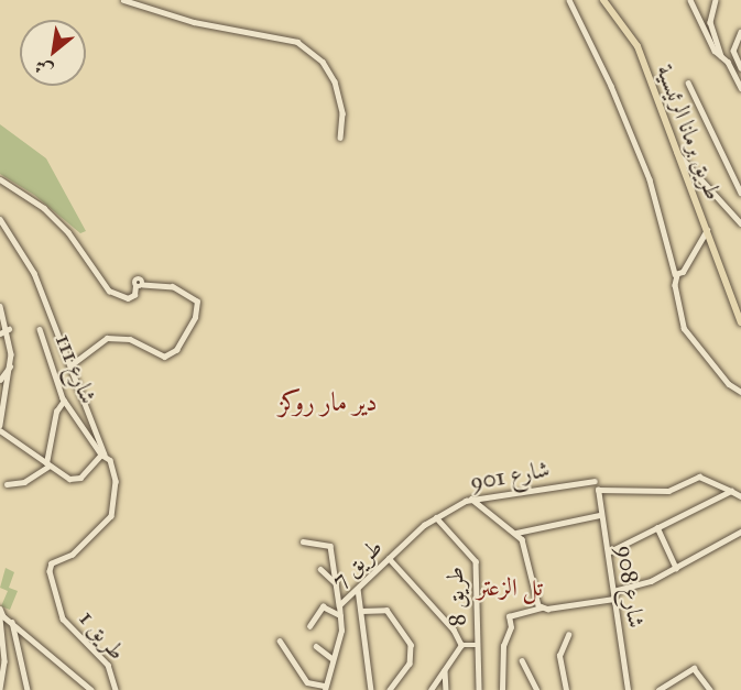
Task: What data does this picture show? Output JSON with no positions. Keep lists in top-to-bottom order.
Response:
{
  "streets": {
    "main road": ["طريق برمانا الرئيسية"],
    "street": [
      "شارع 111",
      "شارع 901",
      "7 طريق",
      "شارع 908",
      "طريق 8",
      "طريق 1"
    ]
  },
  "crossings": [
    ["شارع 111", "طريق 1"],
    ["شارع 901", "7 طريق"],
    ["شارع 901", "طريق 8"],
    ["7 طريق", "طريق 8"]
  ],
  "districts": ["دير مار روكز", "تل الزعتر"],
  "north": "bottom left"
}
